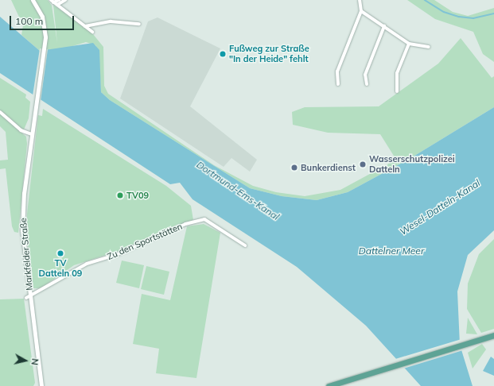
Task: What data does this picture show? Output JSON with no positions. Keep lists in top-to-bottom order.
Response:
{
  "streets": {
    "street": ["Zu den Sportstätten", "Markfelder Straße"]
  },
  "crossings": [
    ["Zu den Sportstätten", "Markfelder Straße"]
  ],
  "water": ["Dortmund-Ems-Kanal", "Wesel-Datteln-Kanal", "Dattelner Meer"],
  "places": [
    "Fußweg zur Straße \"In der Heide\" fehlt",
    "Wasserschutzpolizei Datteln",
    "Bunkerdienst",
    "TV09",
    "TV Datteln 09"
  ],
  "scale_bar": "100 m",
  "north": "right"
}
